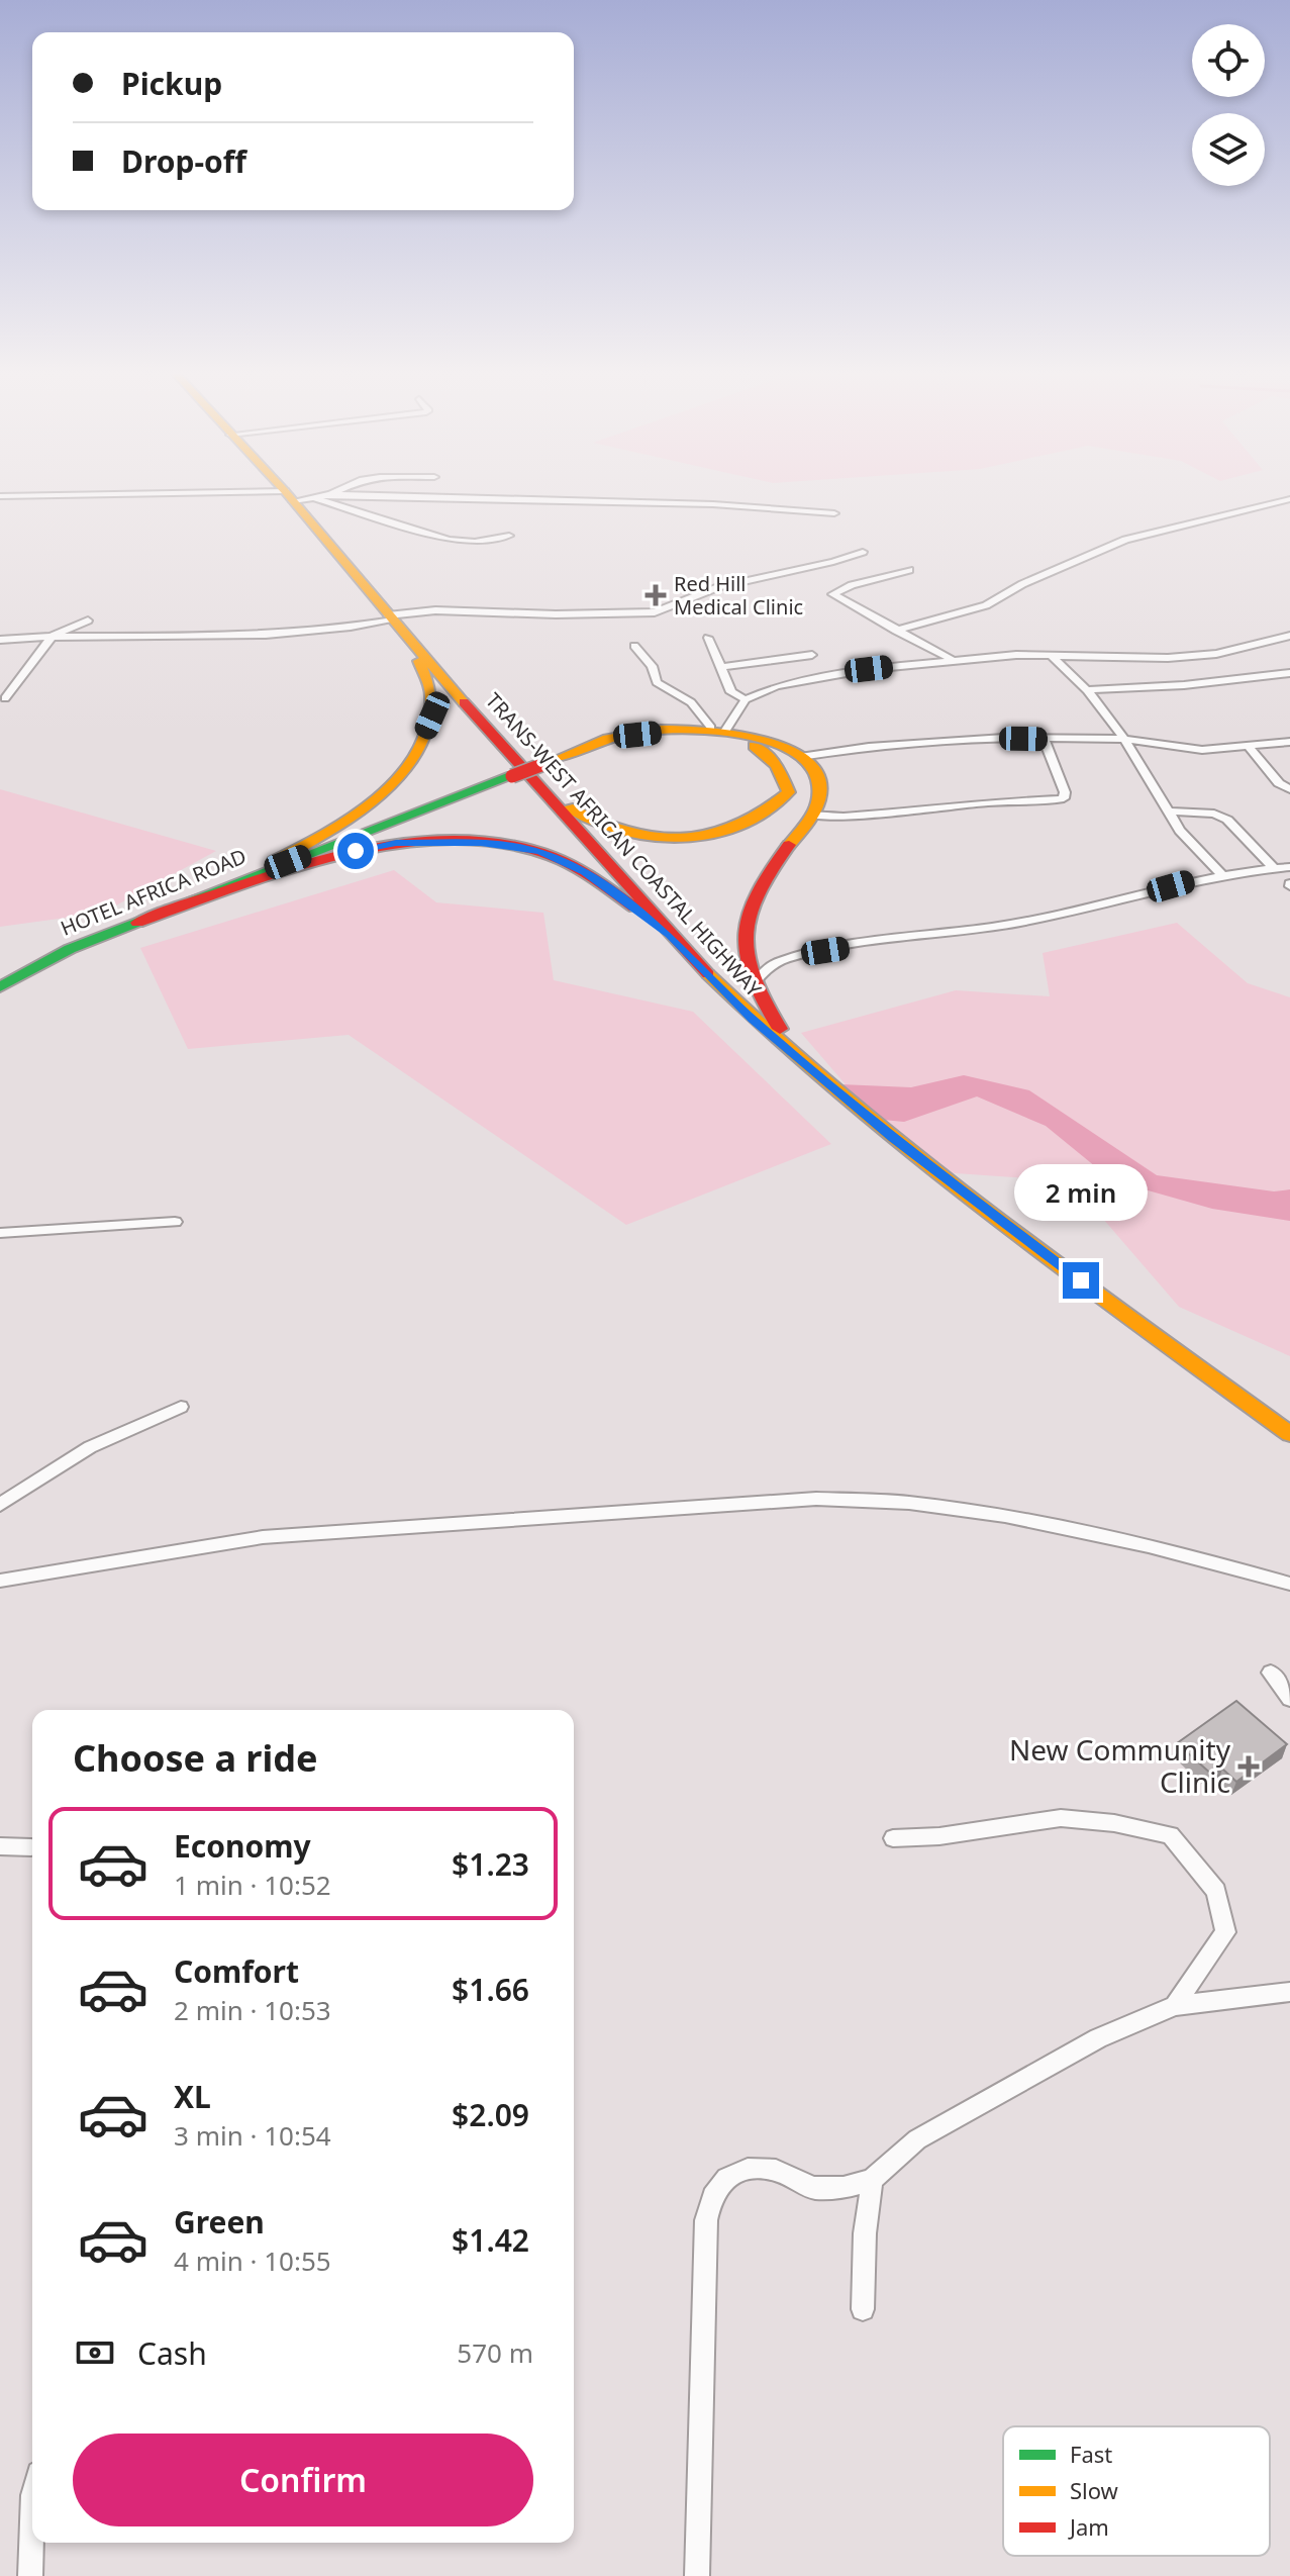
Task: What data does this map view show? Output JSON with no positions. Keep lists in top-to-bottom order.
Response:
{
  "streets": {
    "main road": ["TRANS-WEST AFRICAN COASTAL HIGHWAY", "HOTEL AFRICA ROAD"]
  },
  "places": {
    "health": ["Red Hill Medical Clinic", "New Community Clinic"]
  },
  "legend": ["Fast", "Slow", "Jam"],
  "page": {
    "banner": ["Pickup", "Drop-off"],
    "bubble": "2 min",
    "heading": "Choose a ride",
    "list": [
      {
        "name": "Economy",
        "note": "1 min · 10:52",
        "value": "$1.23"
      },
      {
        "name": "Comfort",
        "note": "2 min · 10:53",
        "value": "$1.66"
      },
      {
        "name": "XL",
        "note": "3 min · 10:54",
        "value": "$2.09"
      },
      {
        "name": "Green",
        "note": "4 min · 10:55",
        "value": "$1.42"
      }
    ],
    "pay": ["Cash", "570 m"],
    "buttons": "Confirm"
  }
}
